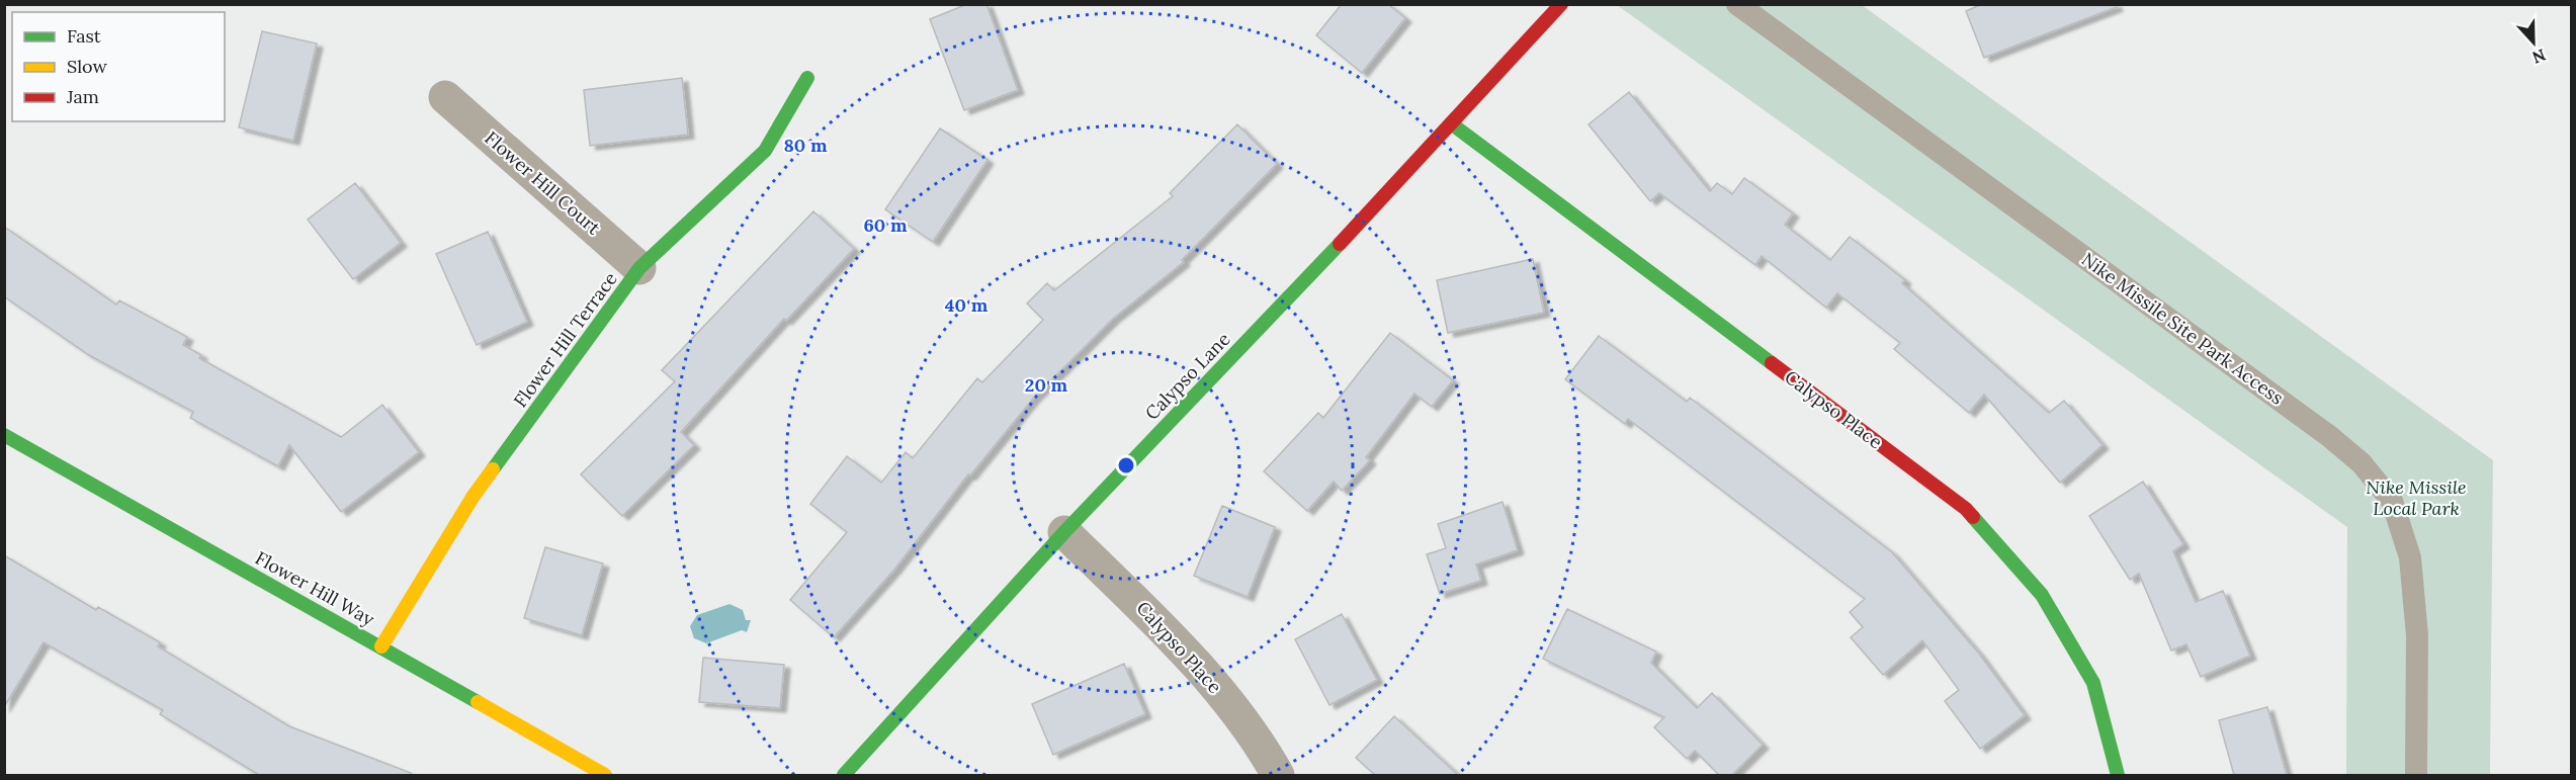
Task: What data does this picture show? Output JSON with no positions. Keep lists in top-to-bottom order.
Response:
{
  "streets": {
    "street": [
      "Flower Hill Court",
      "Flower Hill Terrace",
      "Calypso Lane",
      "Calypso Place",
      "Flower Hill Way"
    ],
    "lane": ["Nike Missile Site Park Access"]
  },
  "crossings": [
    ["Flower Hill Court", "Flower Hill Terrace"],
    ["Flower Hill Terrace", "Flower Hill Way"],
    ["Calypso Lane", "Calypso Place"]
  ],
  "parks": ["Nike Missile Local Park"],
  "legend": ["Fast", "Slow", "Jam"],
  "north": "bottom",
  "rings": [
    "80 m",
    "60 m",
    "40 m",
    "20 m"
  ]
}
